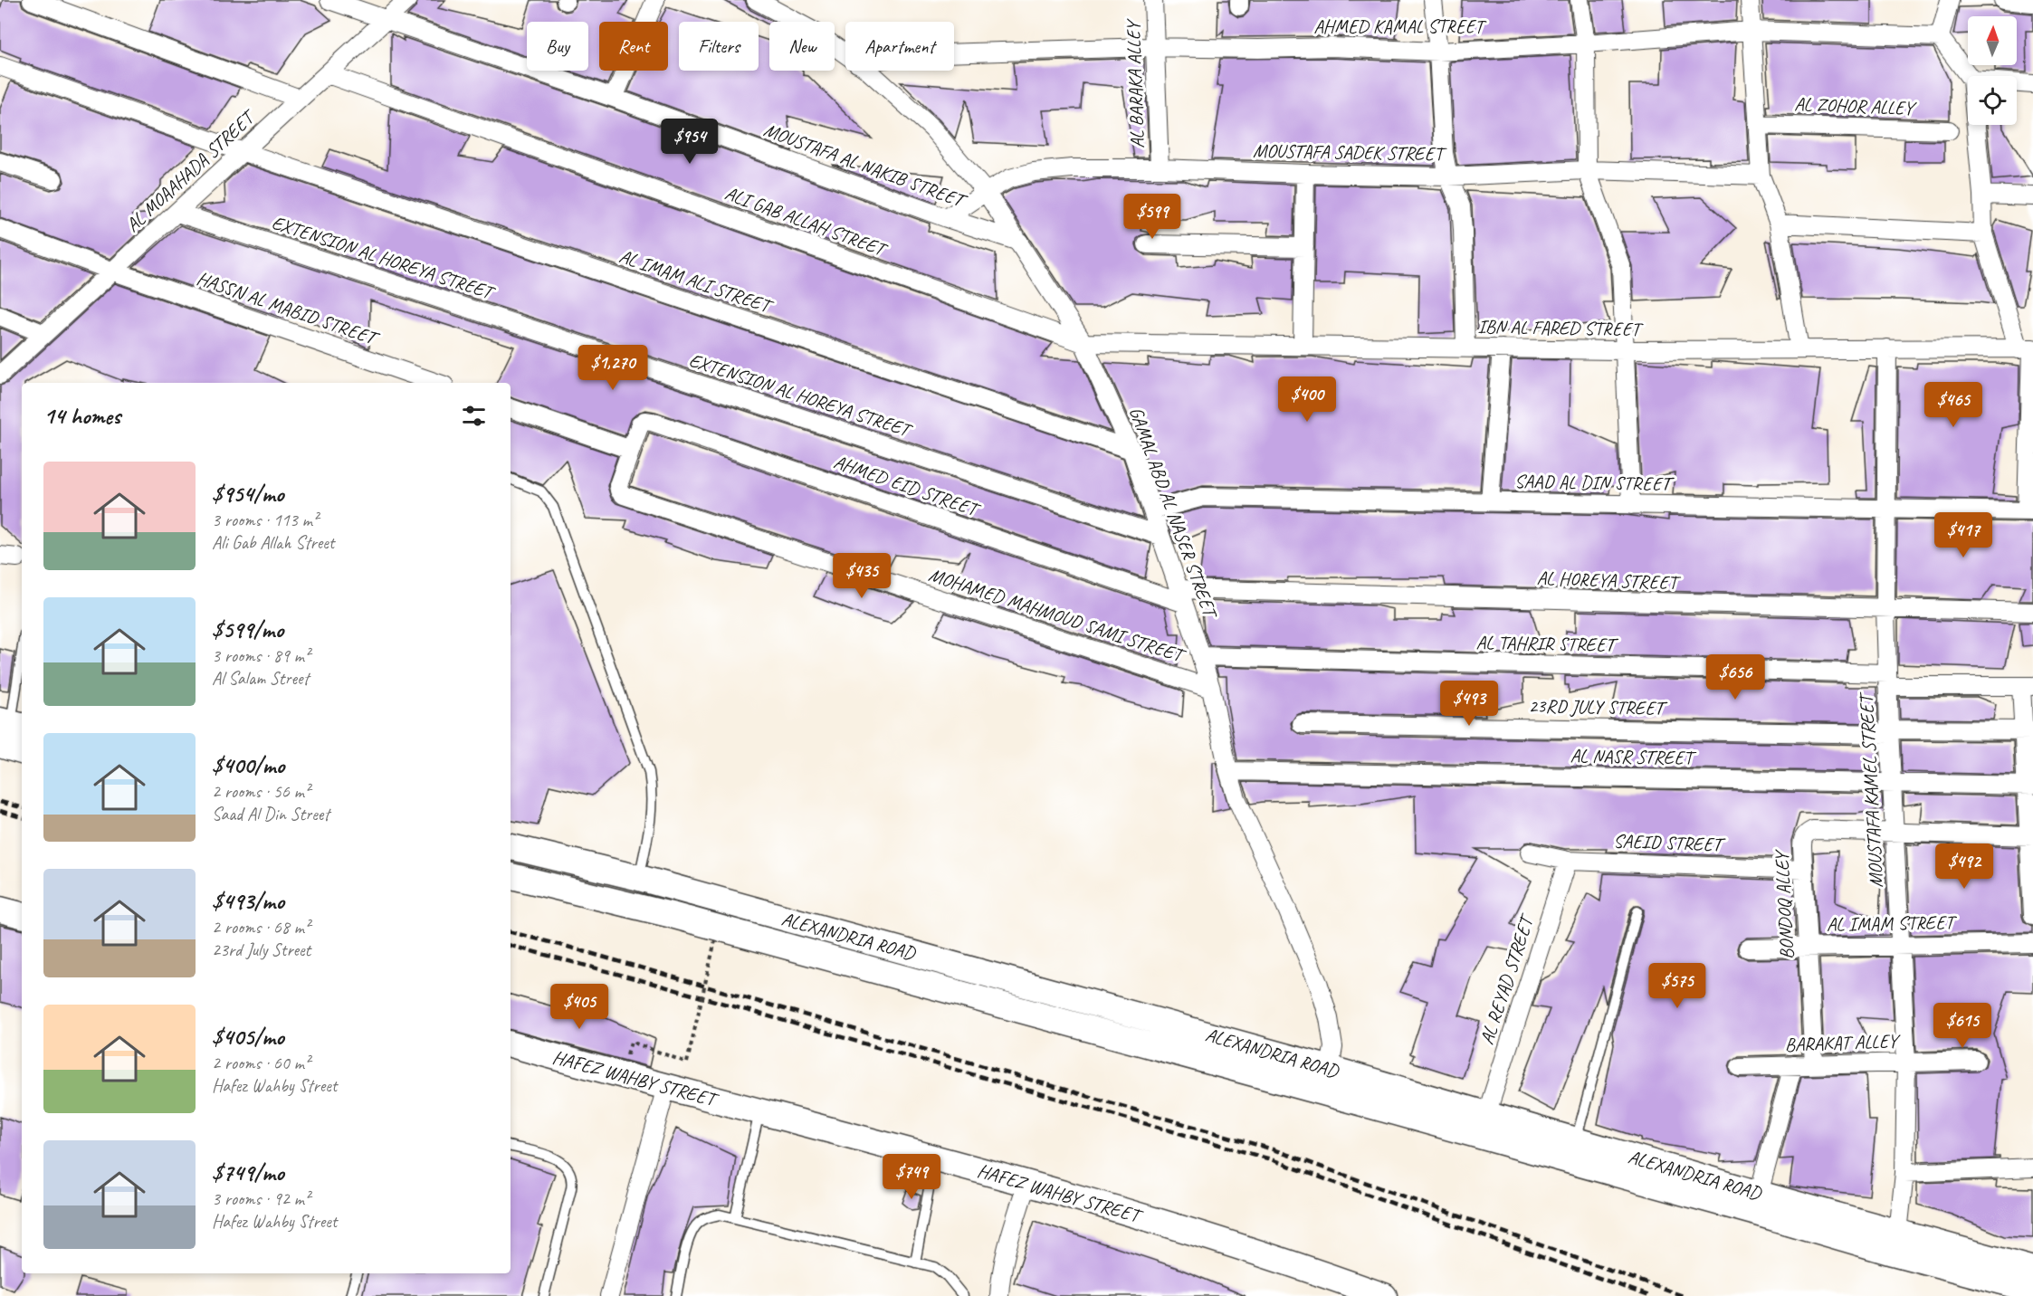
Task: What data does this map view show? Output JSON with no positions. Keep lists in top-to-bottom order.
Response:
{
  "streets": {
    "main road": ["ALEXANDRIA ROAD", "HAFEZ WAHBY STREET"],
    "street": [
      "AHMED KAMAL STREET",
      "AL BARAKA ALLEY",
      "AL ZOHOR ALLEY",
      "MOUSTAFA SADEK STREET",
      "MOUSTAFA AL NAKIB STREET",
      "AL MOAAHADA STREET",
      "ALI GAB ALLAH STREET",
      "EXTENSION AL HOREYA STREET",
      "AL IMAM ALI STREET",
      "HASSN AL MABID STREET",
      "IBN AL FARED STREET",
      "SAAD AL DIN STREET",
      "AHMED EID STREET",
      "GAMAL ABD AL NASER STREET",
      "AL HOREYA STREET",
      "MOHAMED MAHMOUD SAMI STREET",
      "AL TAHRIR STREET",
      "23RD JULY STREET",
      "AL NASR STREET",
      "MOUSTAFA KAMEL STREET",
      "SAEID STREET",
      "BONDOQ ALLEY",
      "AL IMAM STREET",
      "AL REYAD STREET",
      "BARAKAT ALLEY"
    ]
  },
  "crossings": [
    ["AHMED KAMAL STREET", "AL BARAKA ALLEY"],
    ["AL BARAKA ALLEY", "MOUSTAFA SADEK STREET"],
    ["MOUSTAFA SADEK STREET", "MOUSTAFA AL NAKIB STREET"],
    ["MOUSTAFA SADEK STREET", "GAMAL ABD AL NASER STREET"],
    ["MOUSTAFA AL NAKIB STREET", "AL MOAAHADA STREET"],
    ["MOUSTAFA AL NAKIB STREET", "GAMAL ABD AL NASER STREET"],
    ["AL MOAAHADA STREET", "ALI GAB ALLAH STREET"],
    ["AL MOAAHADA STREET", "EXTENSION AL HOREYA STREET"],
    ["AL MOAAHADA STREET", "AL IMAM ALI STREET"],
    ["AL MOAAHADA STREET", "HASSN AL MABID STREET"],
    ["ALI GAB ALLAH STREET", "IBN AL FARED STREET"],
    ["ALI GAB ALLAH STREET", "GAMAL ABD AL NASER STREET"],
    ["EXTENSION AL HOREYA STREET", "GAMAL ABD AL NASER STREET"],
    ["AL IMAM ALI STREET", "GAMAL ABD AL NASER STREET"],
    ["IBN AL FARED STREET", "GAMAL ABD AL NASER STREET"],
    ["IBN AL FARED STREET", "MOUSTAFA KAMEL STREET"],
    ["SAAD AL DIN STREET", "GAMAL ABD AL NASER STREET"],
    ["SAAD AL DIN STREET", "MOUSTAFA KAMEL STREET"],
    ["AHMED EID STREET", "GAMAL ABD AL NASER STREET"],
    ["AHMED EID STREET", "AL HOREYA STREET"],
    ["AHMED EID STREET", "MOHAMED MAHMOUD SAMI STREET"],
    ["GAMAL ABD AL NASER STREET", "AL HOREYA STREET"],
    ["GAMAL ABD AL NASER STREET", "MOHAMED MAHMOUD SAMI STREET"],
    ["GAMAL ABD AL NASER STREET", "AL TAHRIR STREET"],
    ["GAMAL ABD AL NASER STREET", "AL NASR STREET"],
    ["GAMAL ABD AL NASER STREET", "ALEXANDRIA ROAD"],
    ["AL HOREYA STREET", "MOUSTAFA KAMEL STREET"],
    ["AL TAHRIR STREET", "MOUSTAFA KAMEL STREET"],
    ["23RD JULY STREET", "MOUSTAFA KAMEL STREET"],
    ["AL NASR STREET", "MOUSTAFA KAMEL STREET"],
    ["MOUSTAFA KAMEL STREET", "BONDOQ ALLEY"],
    ["MOUSTAFA KAMEL STREET", "AL IMAM STREET"],
    ["MOUSTAFA KAMEL STREET", "ALEXANDRIA ROAD"],
    ["MOUSTAFA KAMEL STREET", "BARAKAT ALLEY"],
    ["SAEID STREET", "BONDOQ ALLEY"],
    ["SAEID STREET", "AL REYAD STREET"],
    ["BONDOQ ALLEY", "AL IMAM STREET"],
    ["BONDOQ ALLEY", "BARAKAT ALLEY"],
    ["ALEXANDRIA ROAD", "AL REYAD STREET"]
  ],
  "north": "top",
  "page": {
    "chip": [
      "Buy",
      "Rent",
      "Filters",
      "New",
      "Apartment"
    ],
    "price": [
      "$954",
      "$599",
      "$1,270",
      "$400",
      "$465",
      "$417",
      "$435",
      "$656",
      "$493",
      "$492",
      "$575",
      "$405",
      "$615",
      "$749"
    ],
    "heading": "14 homes",
    "list": [
      {
        "name": "$954/mo",
        "note": "3 rooms · 113 m² · Ali Gab Allah Street"
      },
      {
        "name": "$599/mo",
        "note": "3 rooms · 89 m² · Al Salam Street"
      },
      {
        "name": "$400/mo",
        "note": "2 rooms · 56 m² · Saad Al Din Street"
      },
      {
        "name": "$493/mo",
        "note": "2 rooms · 68 m² · 23rd July Street"
      },
      {
        "name": "$405/mo",
        "note": "2 rooms · 60 m² · Hafez Wahby Street"
      },
      {
        "name": "$749/mo",
        "note": "3 rooms · 92 m² · Hafez Wahby Street"
      }
    ]
  }
}
